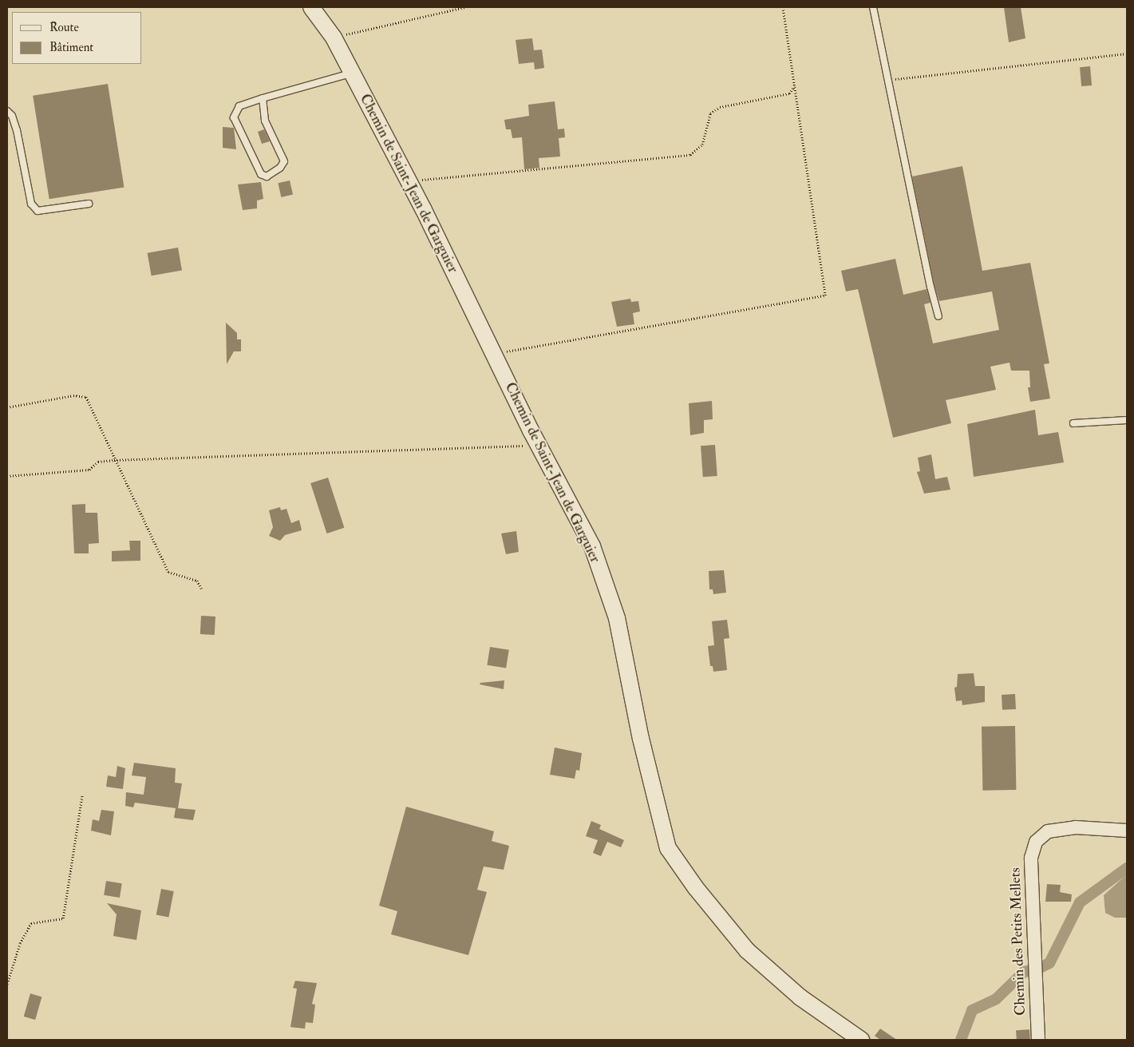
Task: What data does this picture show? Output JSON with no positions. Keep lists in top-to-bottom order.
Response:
{
  "streets": {
    "street": ["Chemin de Saint-Jean de Garguier", "Chemin des Petits Mellets"]
  },
  "legend": ["Route", "Bâtiment"]
}
